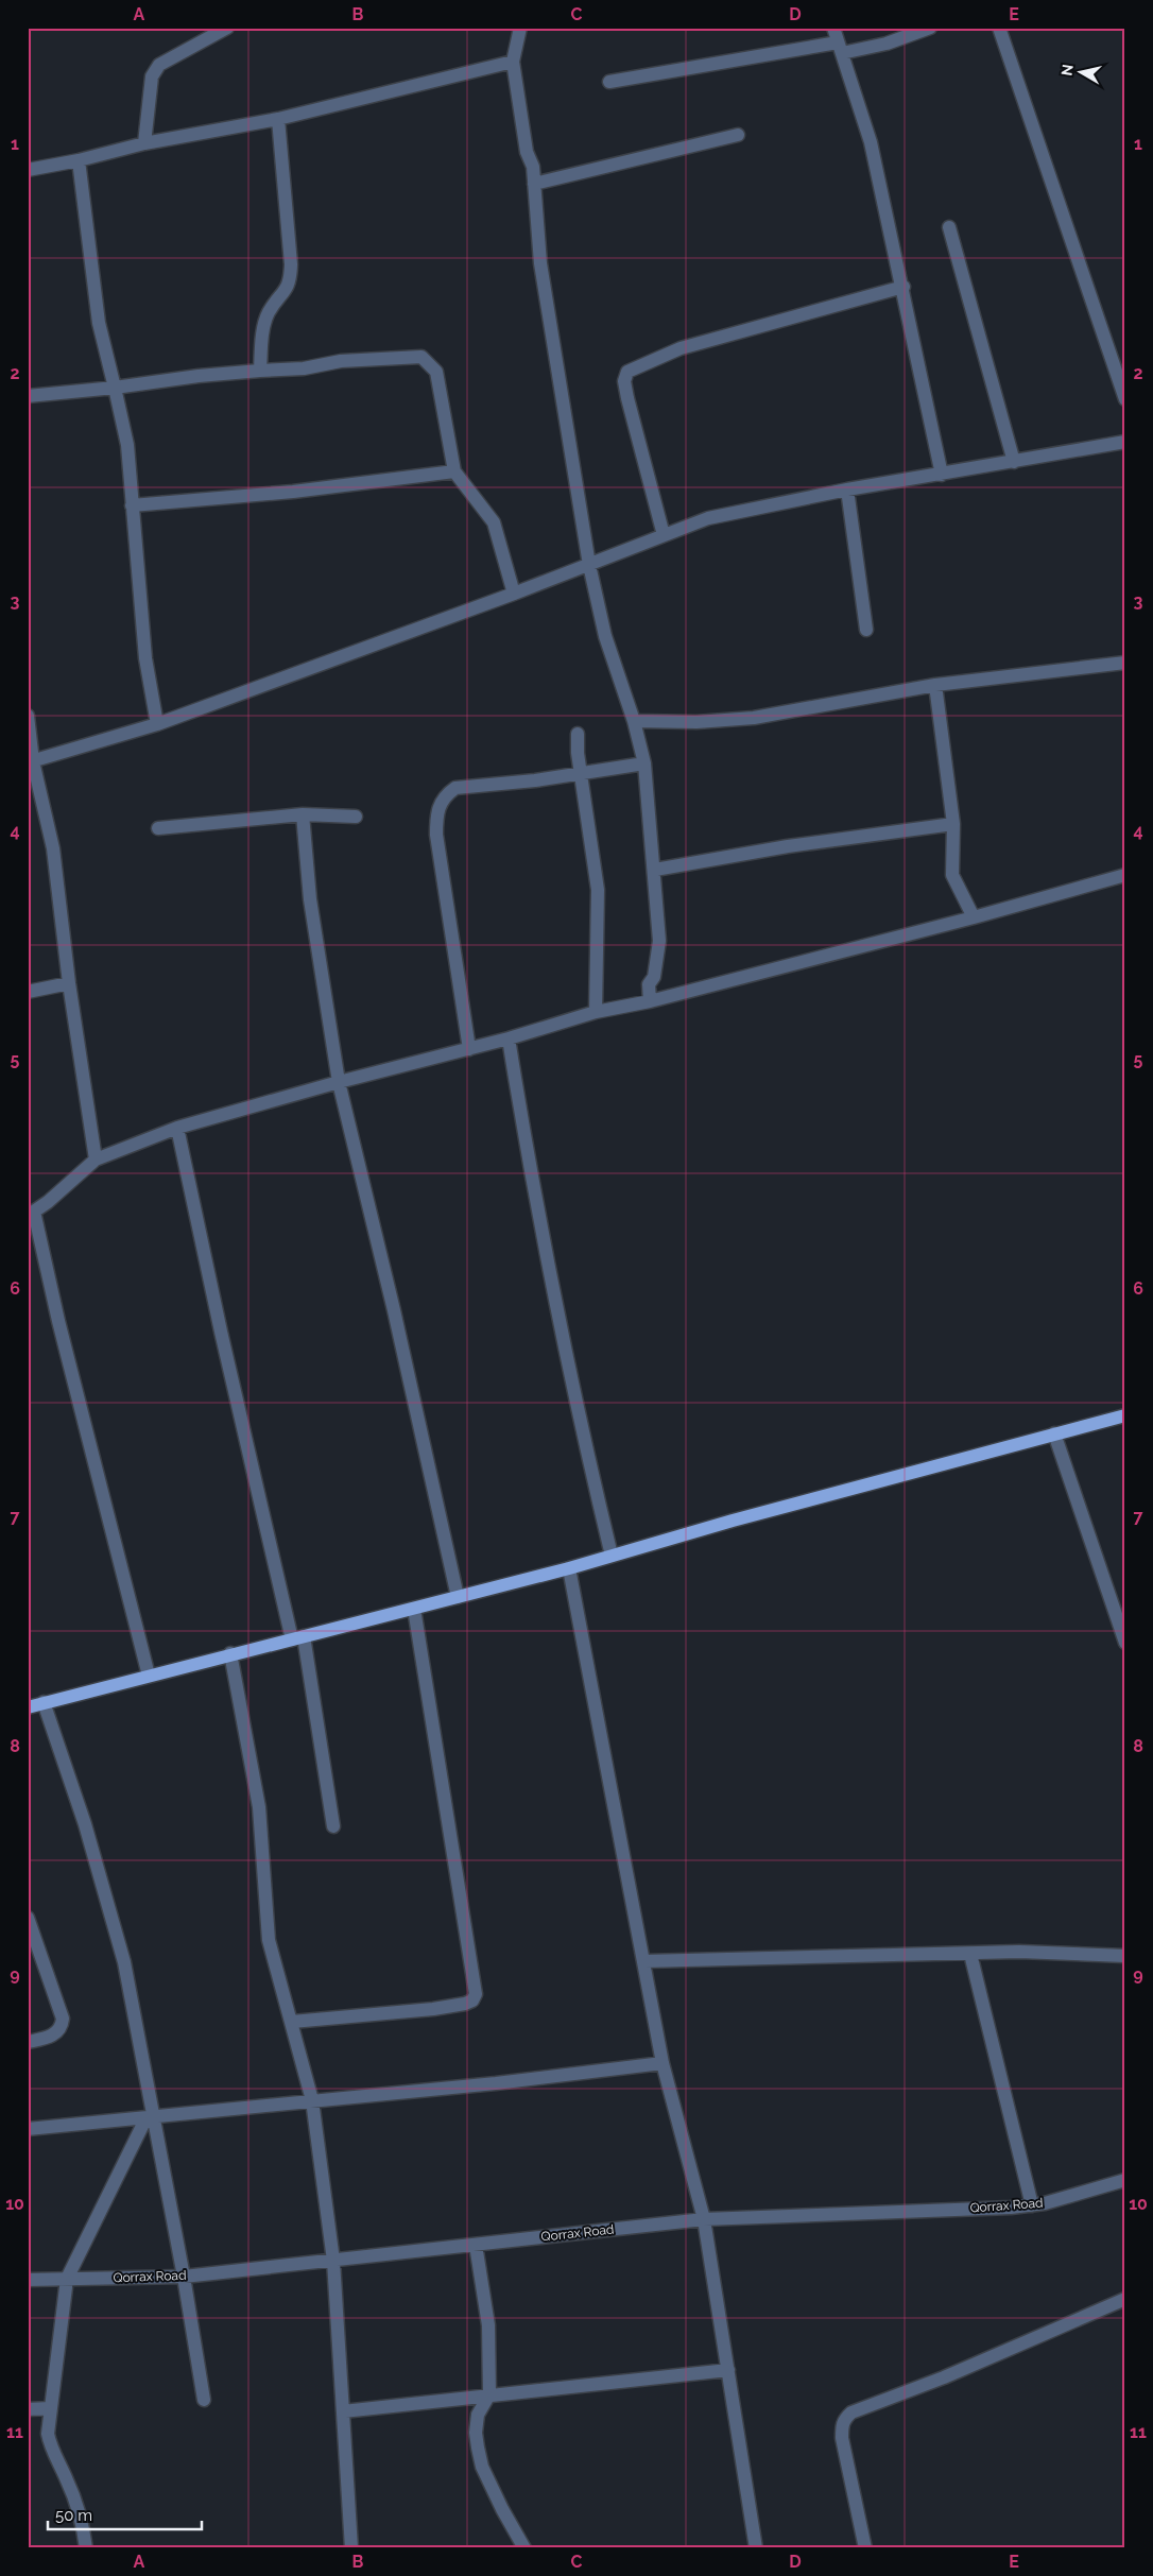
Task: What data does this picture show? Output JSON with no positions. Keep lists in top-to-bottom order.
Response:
{
  "streets": {
    "street": ["Qorrax Road"]
  },
  "scale_bar": "50 m",
  "north": "left",
  "grid": {
    "columns": [
      "A",
      "B",
      "C",
      "D",
      "E"
    ],
    "rows": [
      "1",
      "2",
      "3",
      "4",
      "5",
      "6",
      "7",
      "8",
      "9",
      "10",
      "11"
    ]
  }
}
